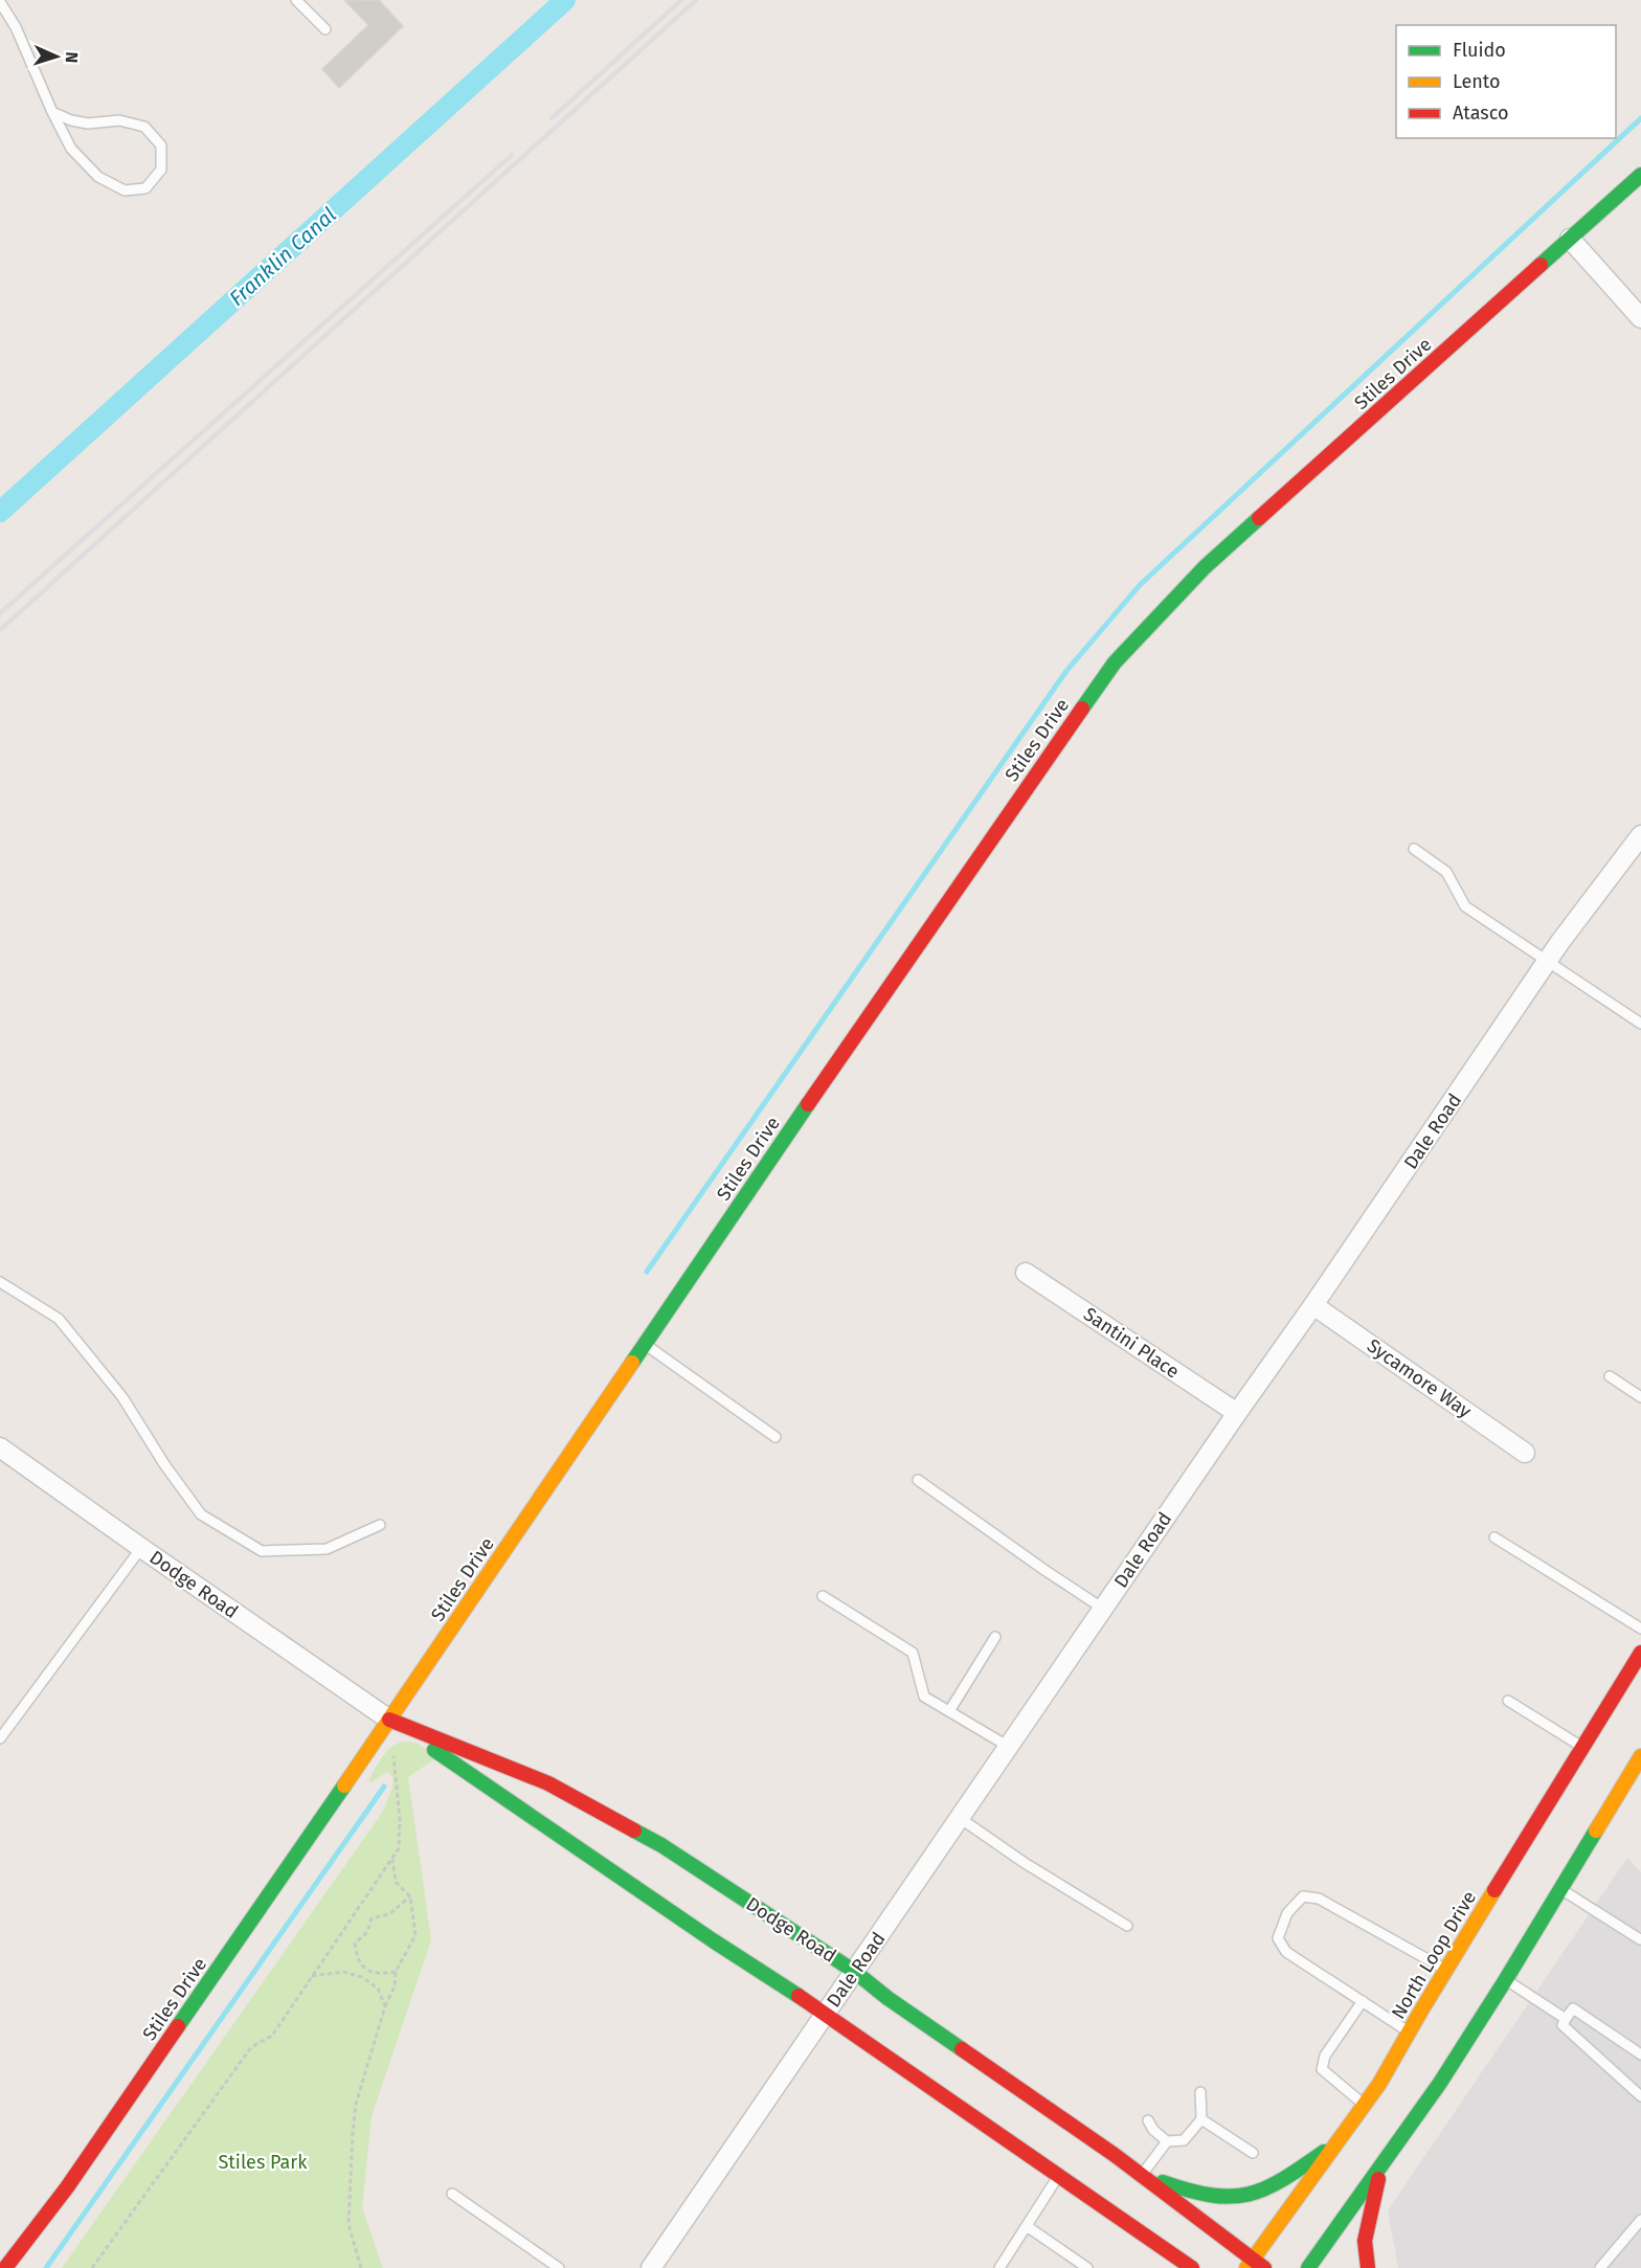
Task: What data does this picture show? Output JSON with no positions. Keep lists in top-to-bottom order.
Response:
{
  "streets": {
    "street": [
      "Stiles Drive",
      "Dale Road",
      "Santini Place",
      "Sycamore Way",
      "Dodge Road",
      "North Loop Drive"
    ]
  },
  "crossings": [
    ["Stiles Drive", "Dodge Road"],
    ["Dale Road", "Santini Place"],
    ["Dale Road", "Sycamore Way"],
    ["Dale Road", "Dodge Road"],
    ["Dodge Road", "North Loop Drive"]
  ],
  "water": ["Franklin Canal"],
  "parks": ["Stiles Park"],
  "legend": ["Fluido", "Lento", "Atasco"],
  "north": "right"
}
